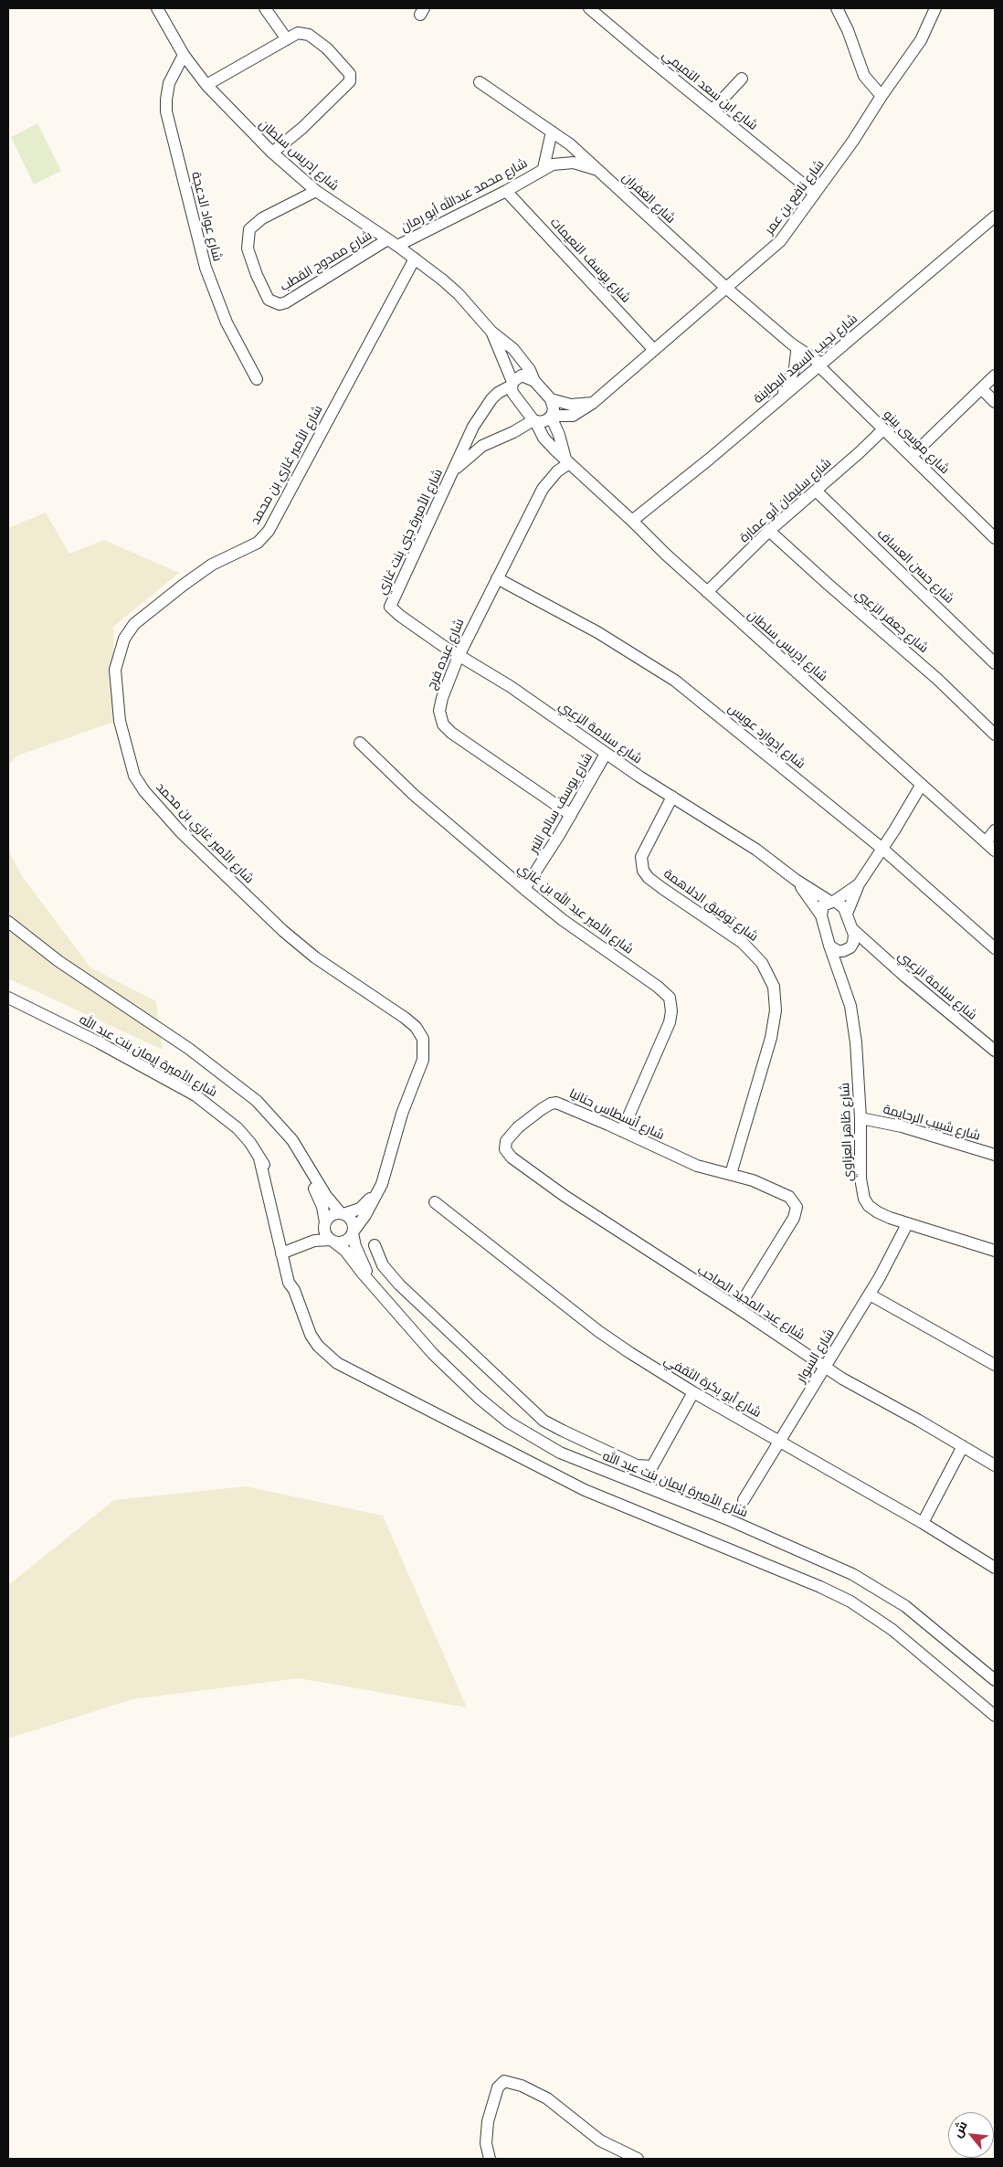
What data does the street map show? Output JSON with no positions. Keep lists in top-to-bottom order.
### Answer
{
  "streets": {
    "street": [
      "شارع ابن سعد التميمي",
      "شارع إدريس سلطان",
      "شارع محمد عبدالله أبو رمان",
      "شارع نافع بن عمر",
      "شارع الغفران",
      "شارع عواد الدعجة",
      "شارع يوسف النعيمات",
      "شارع ممدوح القطب",
      "شارع نجيب السعد البطاينة",
      "شارع موسى بينو",
      "شارع الأمير غازي بن محمد",
      "شارع سليمان أبو عمارة",
      "شارع الأميرة جنى بنت غازي",
      "شارع حسن العساف",
      "شارع جعفر الزعبي",
      "شارع عبده فرج",
      "شارع سلامة الزعبي",
      "شارع إدوارد عويس",
      "شارع يوسف سالم النبر",
      "شارع توفيق الدلاهمة",
      "شارع الأمير عبد الله بن غازي",
      "شارع الأميرة إيمان بنت عبد الله",
      "شارع أنسطاس حنانيا",
      "شارع شبيب الرحايمة",
      "شارع ظاهر العزاوي",
      "شارع عبد المجيد الصاحب",
      "شارع السوار",
      "شارع أبو بكرة الثقفي"
    ]
  },
  "crossings": [
    ["شارع ابن سعد التميمي", "شارع نافع بن عمر"],
    ["شارع إدريس سلطان", "شارع محمد عبدالله أبو رمان"],
    ["شارع إدريس سلطان", "شارع عواد الدعجة"],
    ["شارع إدريس سلطان", "شارع ممدوح القطب"],
    ["شارع إدريس سلطان", "شارع نجيب السعد البطاينة"],
    ["شارع إدريس سلطان", "شارع الأمير غازي بن محمد"],
    ["شارع إدريس سلطان", "شارع سليمان أبو عمارة"],
    ["شارع إدريس سلطان", "شارع الأميرة جنى بنت غازي"],
    ["شارع إدريس سلطان", "شارع عبده فرج"],
    ["شارع محمد عبدالله أبو رمان", "شارع الغفران"],
    ["شارع محمد عبدالله أبو رمان", "شارع يوسف النعيمات"],
    ["شارع نافع بن عمر", "شارع الغفران"],
    ["شارع نافع بن عمر", "شارع يوسف النعيمات"],
    ["شارع نافع بن عمر", "شارع الأميرة جنى بنت غازي"],
    ["شارع الغفران", "شارع نجيب السعد البطاينة"],
    ["شارع الغفران", "شارع موسى بينو"],
    ["شارع نجيب السعد البطاينة", "شارع موسى بينو"],
    ["شارع موسى بينو", "شارع سليمان أبو عمارة"],
    ["شارع سليمان أبو عمارة", "شارع حسن العساف"],
    ["شارع سليمان أبو عمارة", "شارع جعفر الزعبي"],
    ["شارع الأميرة جنى بنت غازي", "شارع سلامة الزعبي"],
    ["شارع عبده فرج", "شارع سلامة الزعبي"],
    ["شارع عبده فرج", "شارع إدوارد عويس"],
    ["شارع عبده فرج", "شارع يوسف سالم النبر"],
    ["شارع سلامة الزعبي", "شارع يوسف سالم النبر"],
    ["شارع سلامة الزعبي", "شارع توفيق الدلاهمة"],
    ["شارع سلامة الزعبي", "شارع ظاهر العزاوي"],
    ["شارع يوسف سالم النبر", "شارع الأمير عبد الله بن غازي"],
    ["شارع توفيق الدلاهمة", "شارع أنسطاس حنانيا"],
    ["شارع الأمير عبد الله بن غازي", "شارع أنسطاس حنانيا"],
    ["شارع الأميرة إيمان بنت عبد الله", "شارع أبو بكرة الثقفي"],
    ["شارع أنسطاس حنانيا", "شارع عبد المجيد الصاحب"],
    ["شارع شبيب الرحايمة", "شارع ظاهر العزاوي"],
    ["شارع ظاهر العزاوي", "شارع السوار"],
    ["شارع عبد المجيد الصاحب", "شارع السوار"],
    ["شارع السوار", "شارع أبو بكرة الثقفي"]
  ],
  "north": "top left"
}
